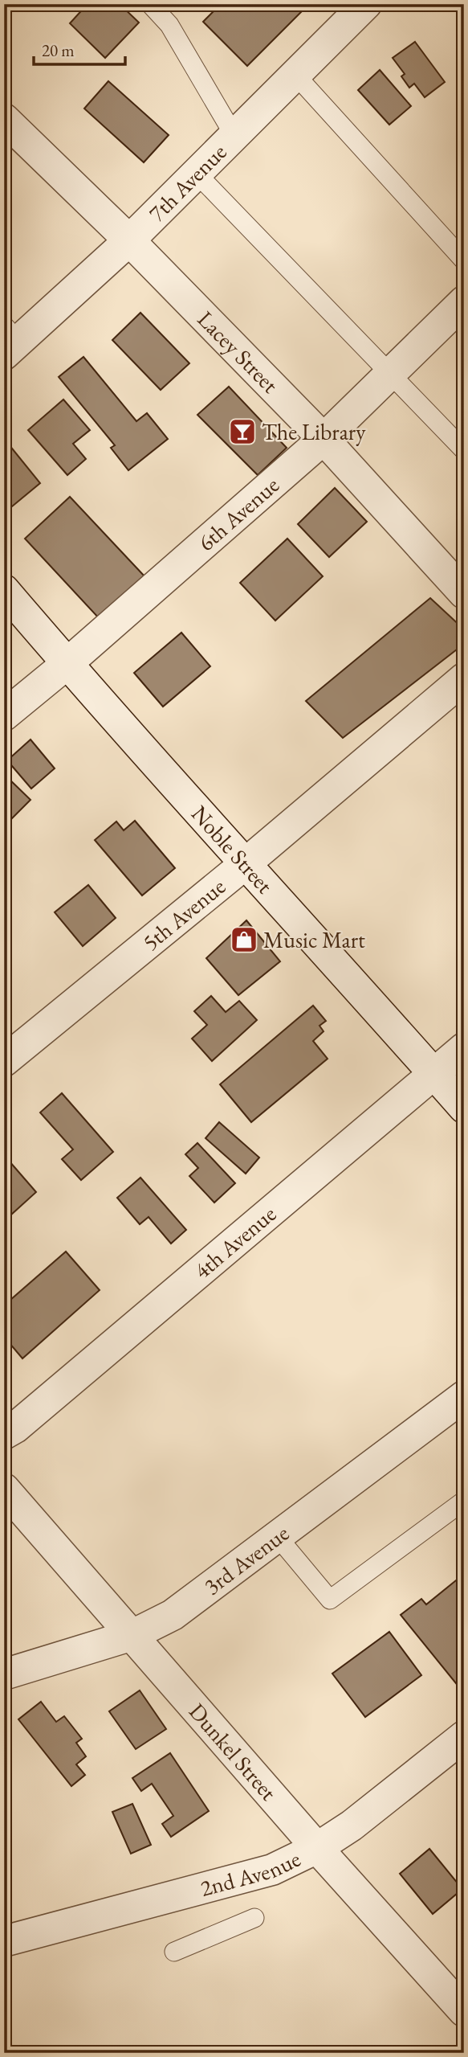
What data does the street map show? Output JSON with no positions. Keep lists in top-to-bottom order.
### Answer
{
  "streets": {
    "street": [
      "7th Avenue",
      "Lacey Street",
      "6th Avenue",
      "Noble Street",
      "5th Avenue",
      "4th Avenue",
      "3rd Avenue",
      "Dunkel Street",
      "2nd Avenue"
    ]
  },
  "crossings": [
    ["7th Avenue", "Lacey Street"],
    ["Lacey Street", "6th Avenue"],
    ["6th Avenue", "Noble Street"],
    ["Noble Street", "5th Avenue"],
    ["Noble Street", "4th Avenue"],
    ["3rd Avenue", "Dunkel Street"],
    ["Dunkel Street", "2nd Avenue"]
  ],
  "places": {
    "bar": ["The Library"],
    "shop": ["Music Mart"]
  },
  "scale_bar": "20 m"
}
